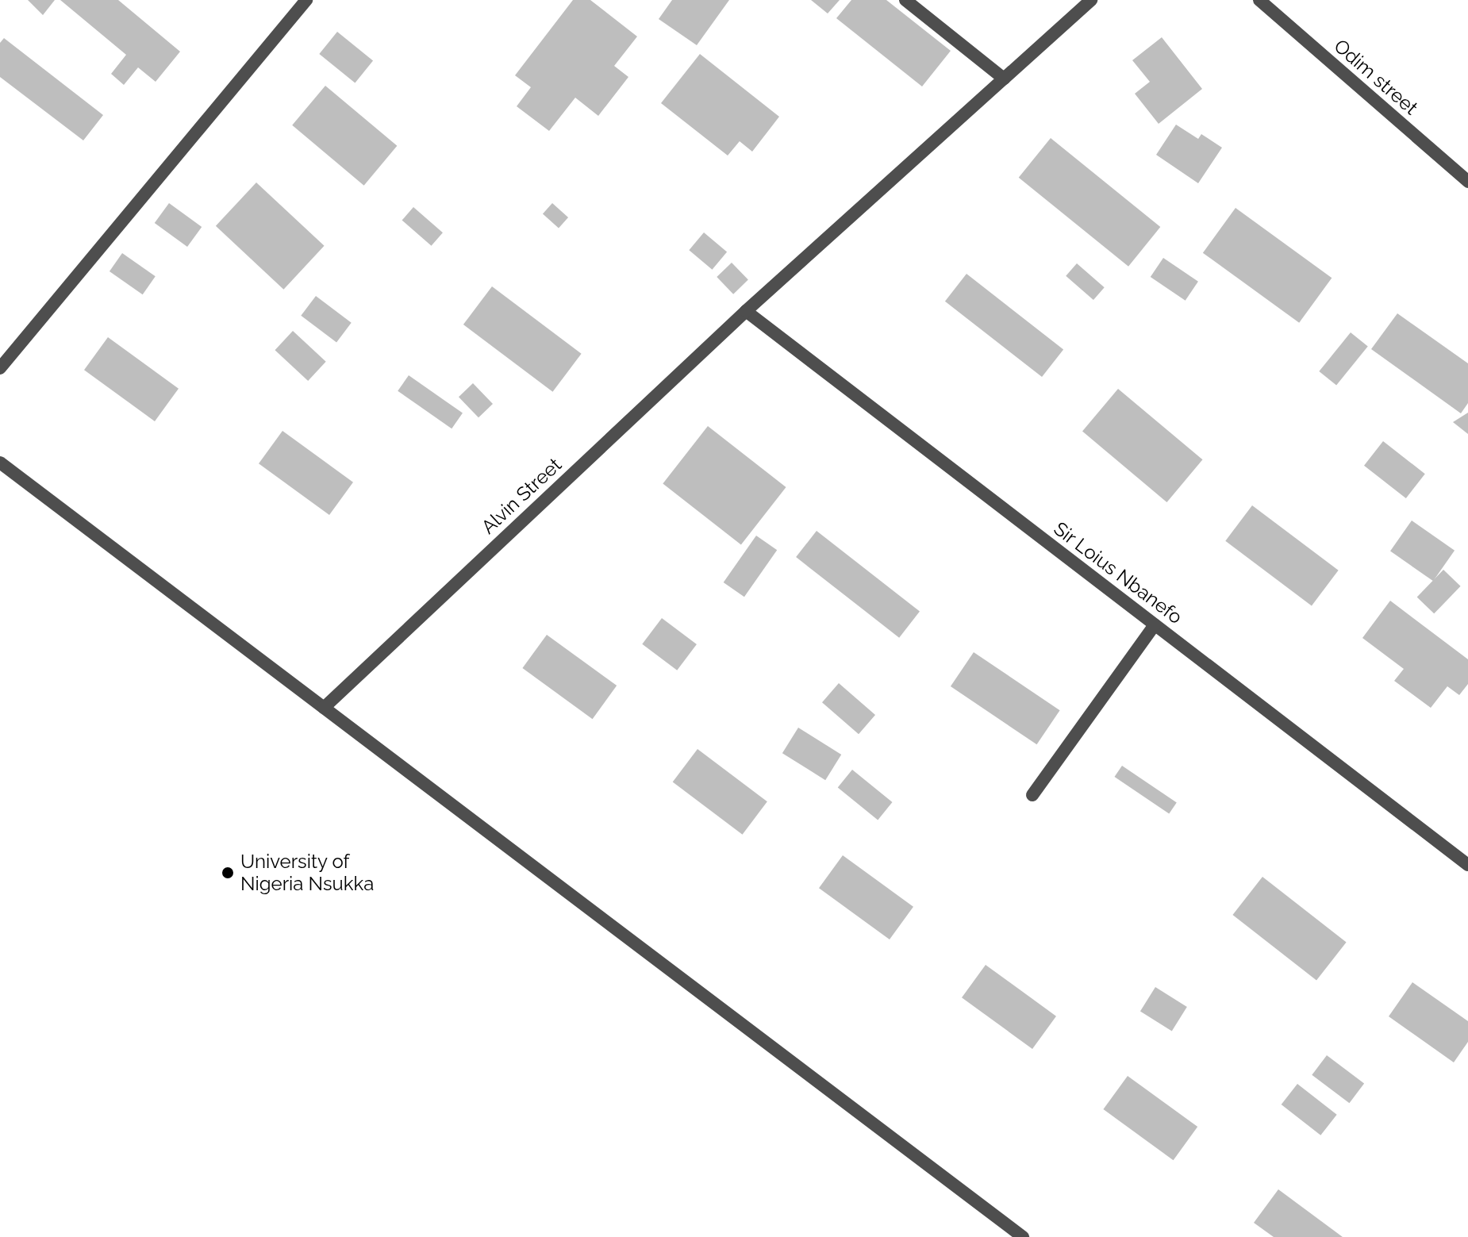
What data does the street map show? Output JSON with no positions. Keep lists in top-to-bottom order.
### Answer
{
  "streets": {
    "street": ["Odim street", "Alvin Street", "Sir Loius Nbanefo"]
  },
  "crossings": [
    ["Alvin Street", "Sir Loius Nbanefo"]
  ],
  "places": ["University of Nigeria Nsukka"]
}
